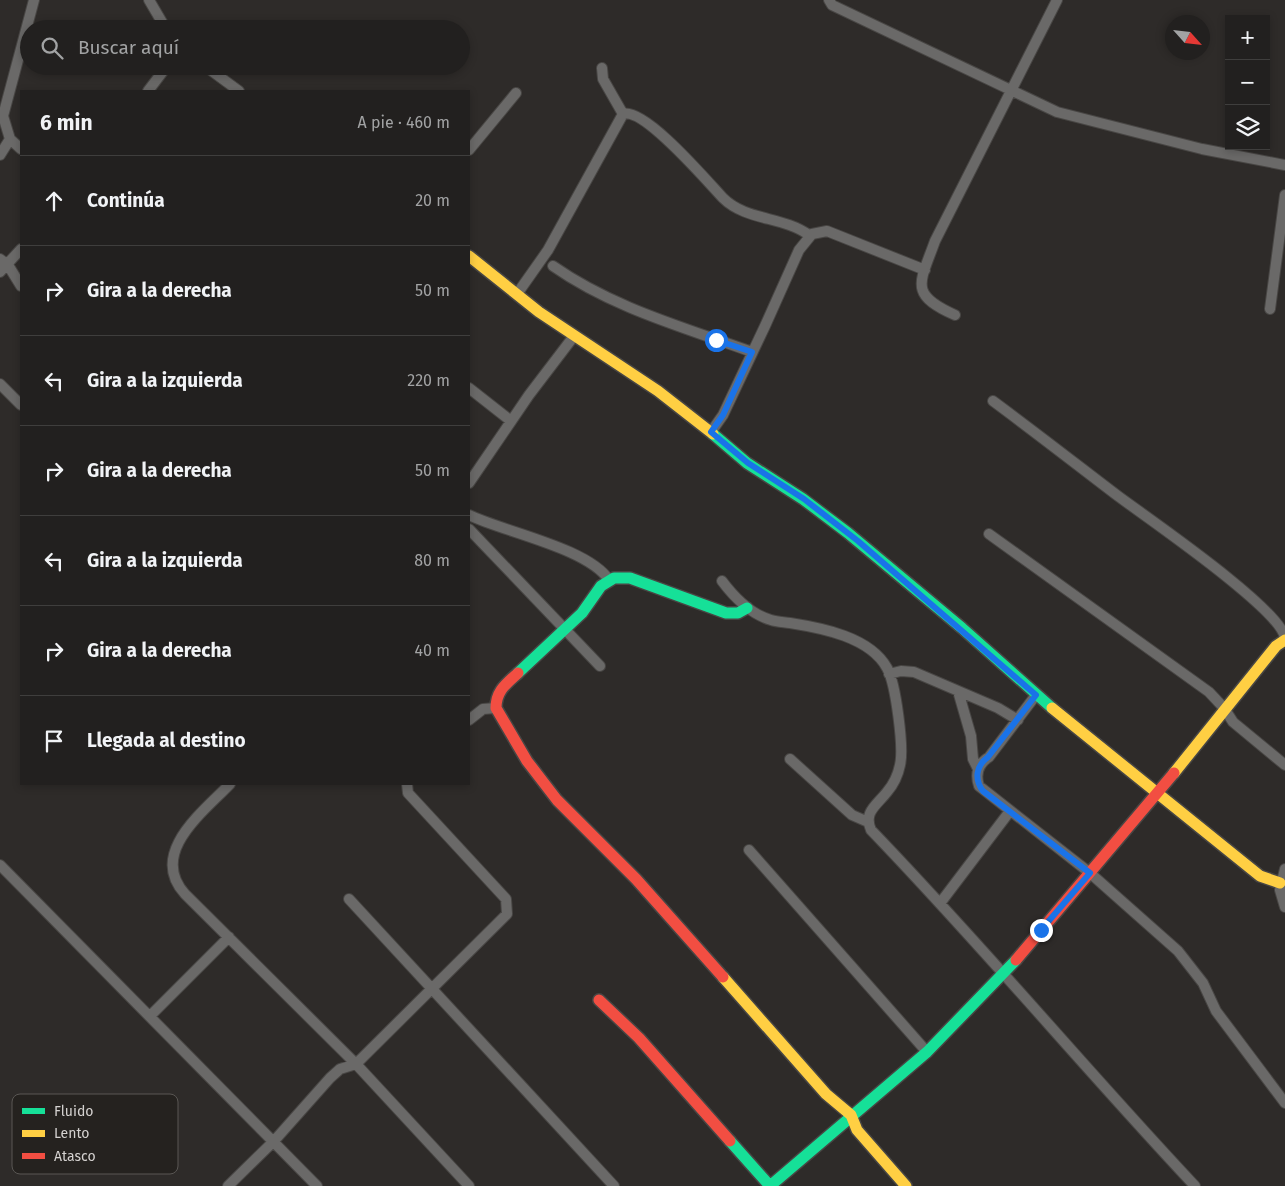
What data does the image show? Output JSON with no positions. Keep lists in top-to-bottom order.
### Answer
{
  "legend": ["Fluido", "Lento", "Atasco"],
  "north": "bottom right",
  "page": {
    "map_buttons": ["+", "−"],
    "search": "Buscar aquí",
    "heading": ["6 min", "A pie · 460 m"],
    "list": [
      ["Continúa", "20 m"],
      ["Gira a la derecha", "50 m"],
      ["Gira a la izquierda", "220 m"],
      ["Gira a la derecha", "50 m"],
      ["Gira a la izquierda", "80 m"],
      ["Gira a la derecha", "40 m"],
      "Llegada al destino"
    ]
  }
}
